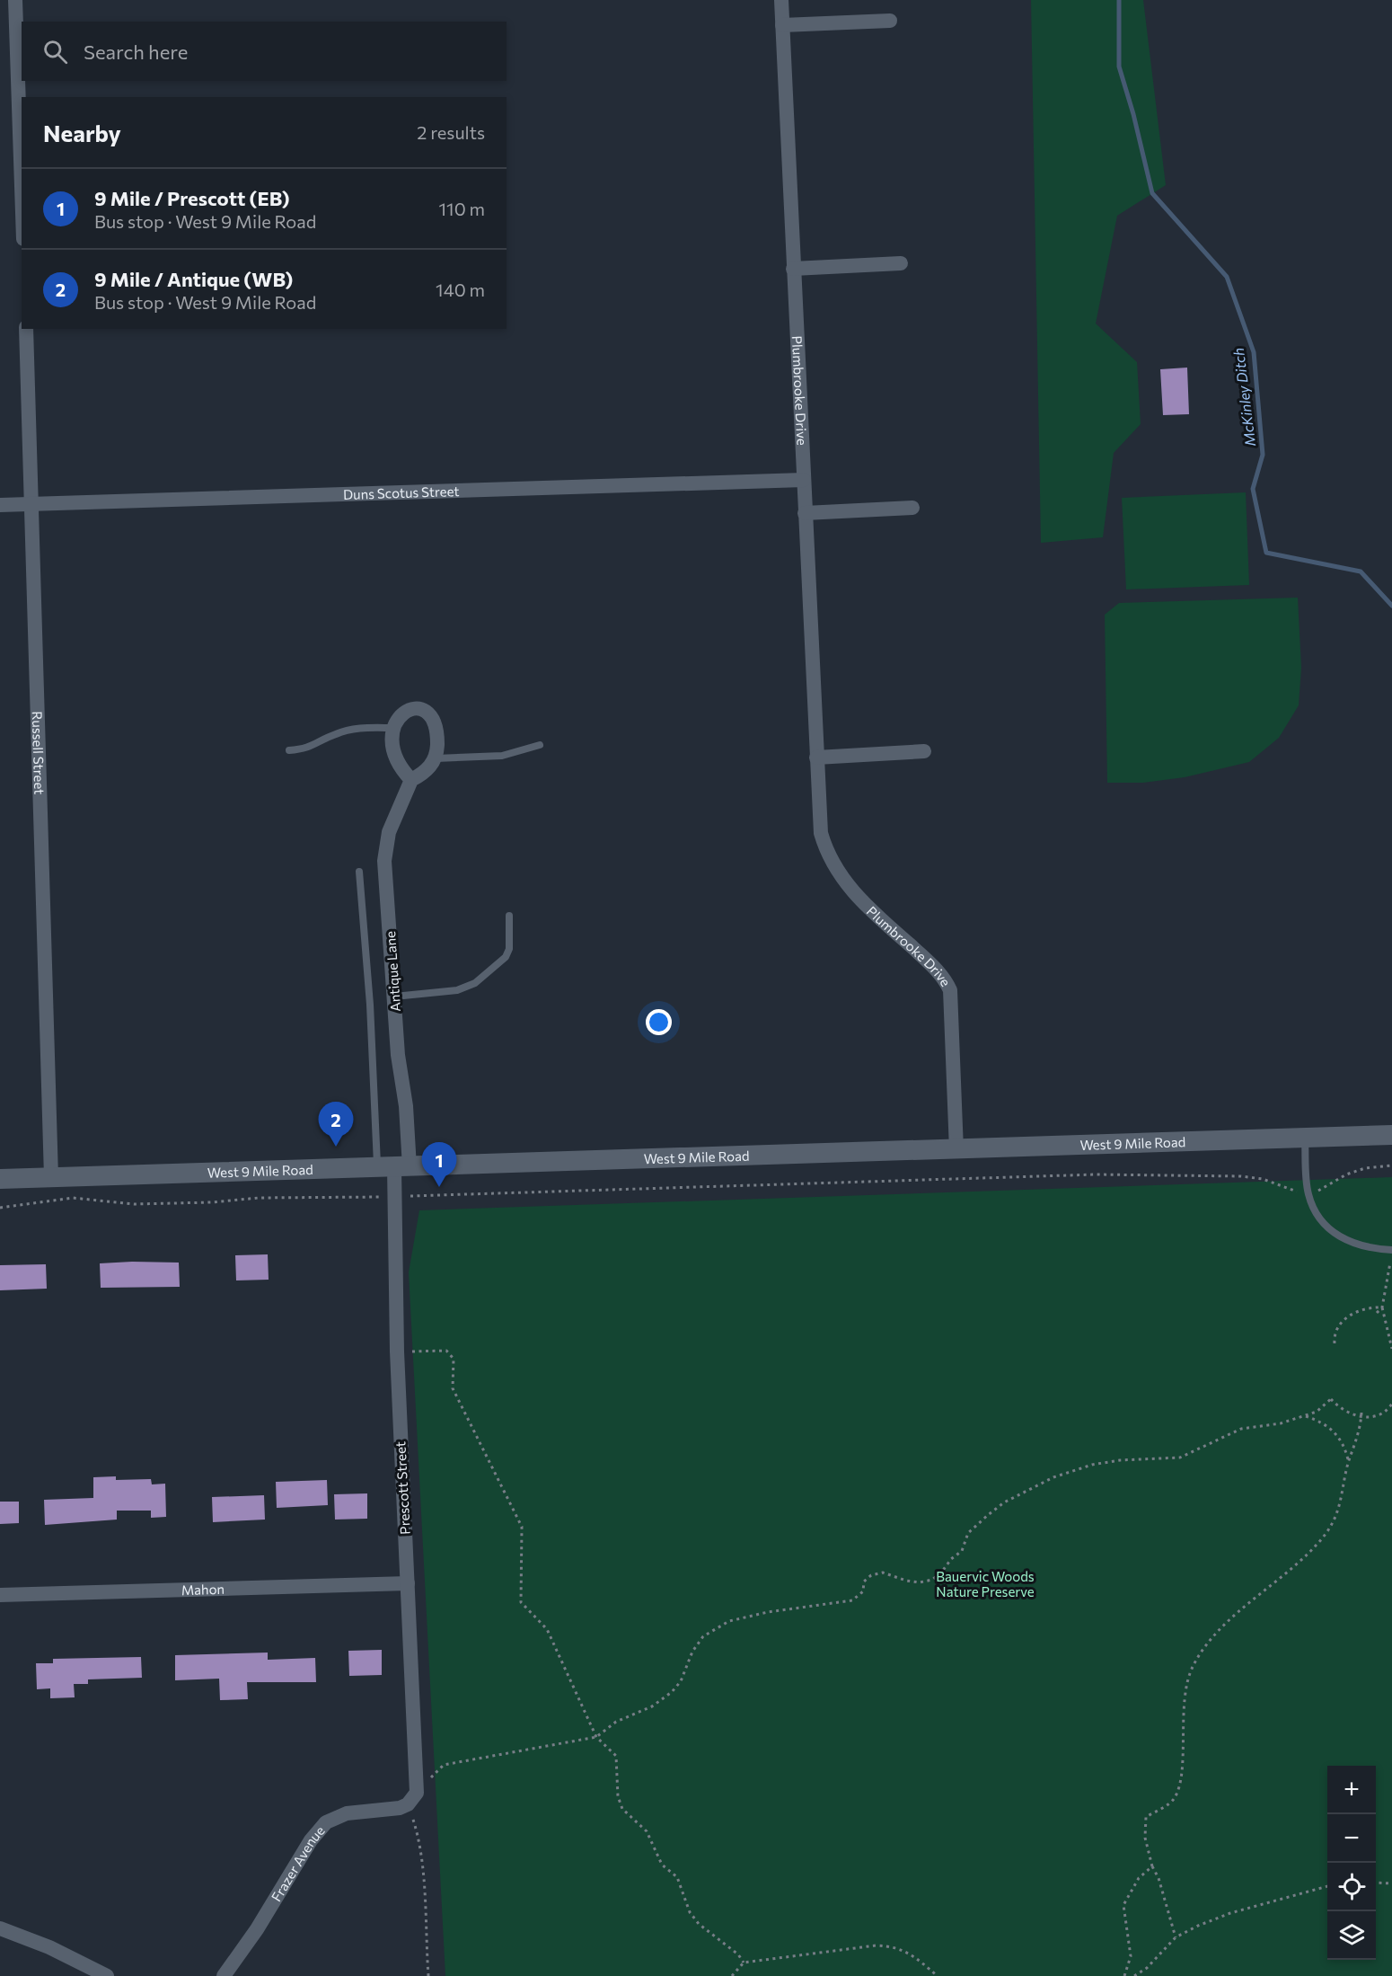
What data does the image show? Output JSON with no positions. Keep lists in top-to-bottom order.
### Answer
{
  "streets": {
    "main road": ["West 9 Mile Road"],
    "street": [
      "Plumbrooke Drive",
      "Duns Scotus Street",
      "Russell Street",
      "Antique Lane",
      "Prescott Street",
      "Mahon",
      "Frazer Avenue"
    ]
  },
  "crossings": [
    ["Plumbrooke Drive", "Duns Scotus Street"],
    ["Plumbrooke Drive", "West 9 Mile Road"],
    ["Duns Scotus Street", "Russell Street"],
    ["Russell Street", "West 9 Mile Road"],
    ["Antique Lane", "West 9 Mile Road"],
    ["Antique Lane", "Prescott Street"],
    ["West 9 Mile Road", "Prescott Street"],
    ["Prescott Street", "Mahon"],
    ["Prescott Street", "Frazer Avenue"]
  ],
  "water": ["McKinley Ditch"],
  "parks": ["Bauervic Woods Nature Preserve"],
  "page": {
    "search": "Search here",
    "heading": ["Nearby", "2 results"],
    "list": [
      {
        "mark": "1",
        "name": "9 Mile / Prescott (EB)",
        "note": "Bus stop · West 9 Mile Road",
        "value": "110 m"
      },
      {
        "mark": "2",
        "name": "9 Mile / Antique (WB)",
        "note": "Bus stop · West 9 Mile Road",
        "value": "140 m"
      }
    ],
    "pins": ["2", "1"],
    "map_buttons": ["+", "−"]
  }
}
